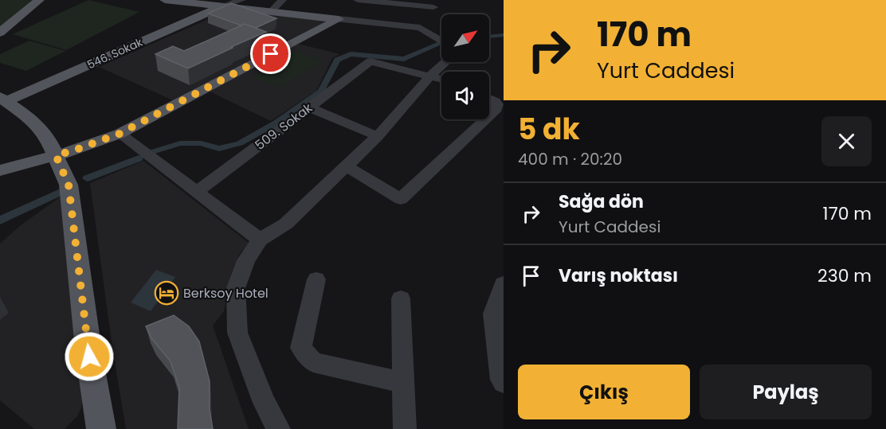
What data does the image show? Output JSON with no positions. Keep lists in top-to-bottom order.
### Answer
{
  "streets": {
    "main road": ["546. Sokak"],
    "street": ["509. Sokak"]
  },
  "places": {
    "hotel": ["Berksoy Hotel"]
  },
  "north": "top right",
  "page": {
    "turn": ["170 m", "Yurt Caddesi"],
    "heading": ["5 dk", "400 m · 20:20"],
    "list": [
      {
        "name": "Sağa dön",
        "note": "Yurt Caddesi",
        "value": "170 m"
      },
      {
        "name": "Varış noktası",
        "value": "230 m"
      }
    ],
    "buttons": ["Çıkış", "Paylaş"]
  }
}
